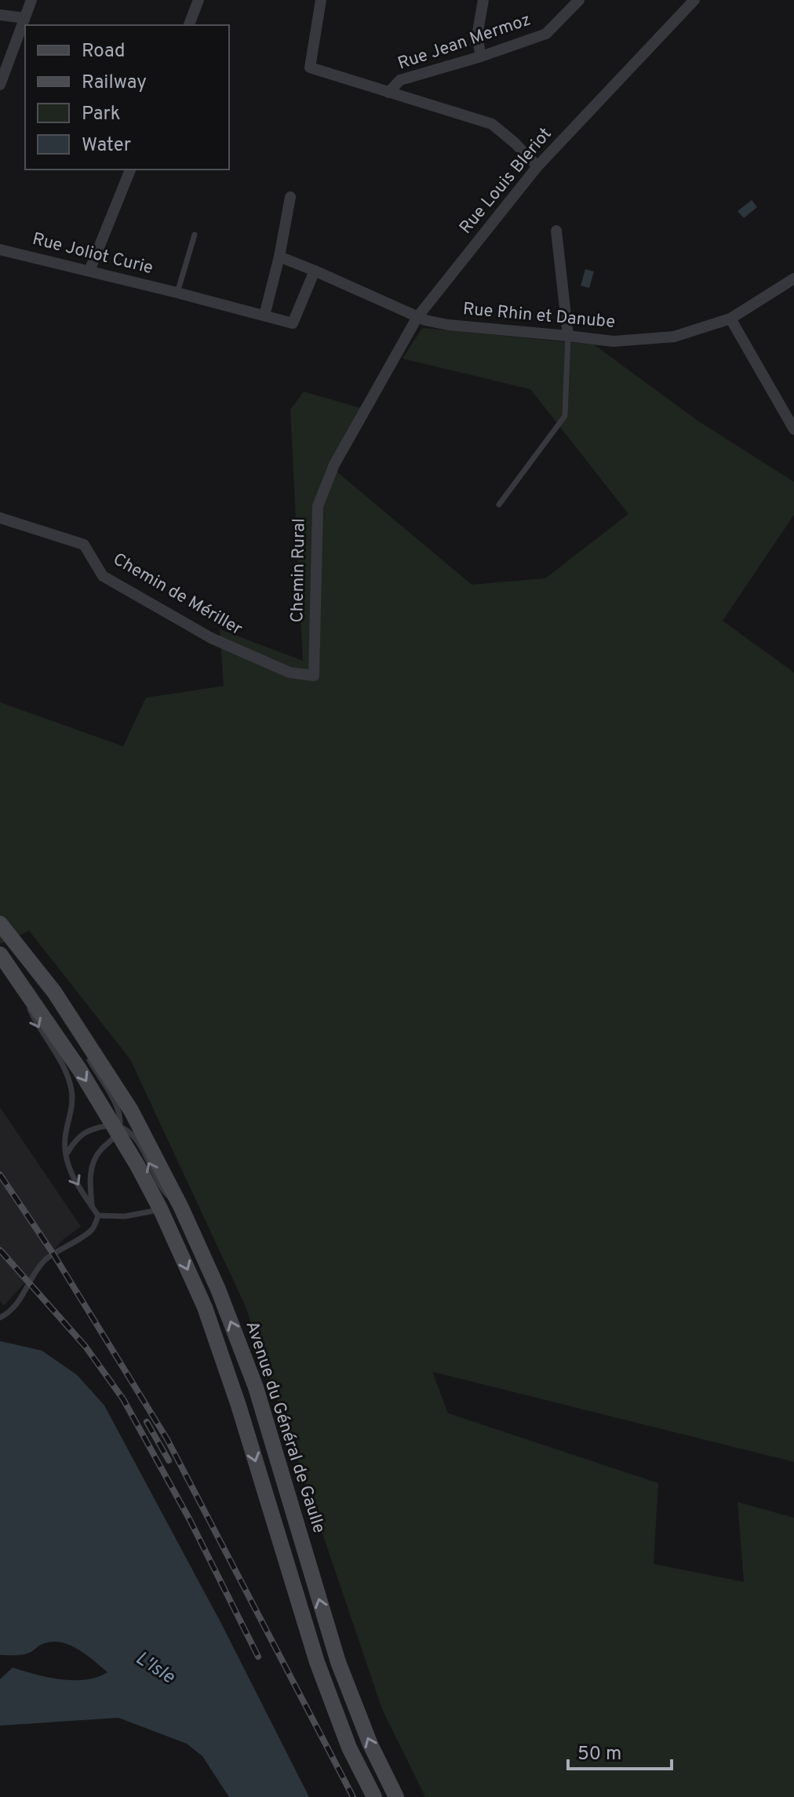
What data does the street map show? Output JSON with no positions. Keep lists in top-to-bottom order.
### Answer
{
  "streets": {
    "main road": ["Avenue du Général de Gaulle"],
    "street": [
      "Rue Jean Mermoz",
      "Rue Louis Bleriot",
      "Rue Joliot Curie",
      "Rue Rhin et Danube",
      "Chemin Rural",
      "Chemin de Mériller"
    ]
  },
  "crossings": [
    ["Rue Louis Bleriot", "Rue Rhin et Danube"],
    ["Rue Louis Bleriot", "Chemin Rural"],
    ["Chemin Rural", "Chemin de Mériller"]
  ],
  "water": ["L'Isle"],
  "legend": [
    "Road",
    "Railway",
    "Park",
    "Water"
  ],
  "scale_bar": "50 m"
}
